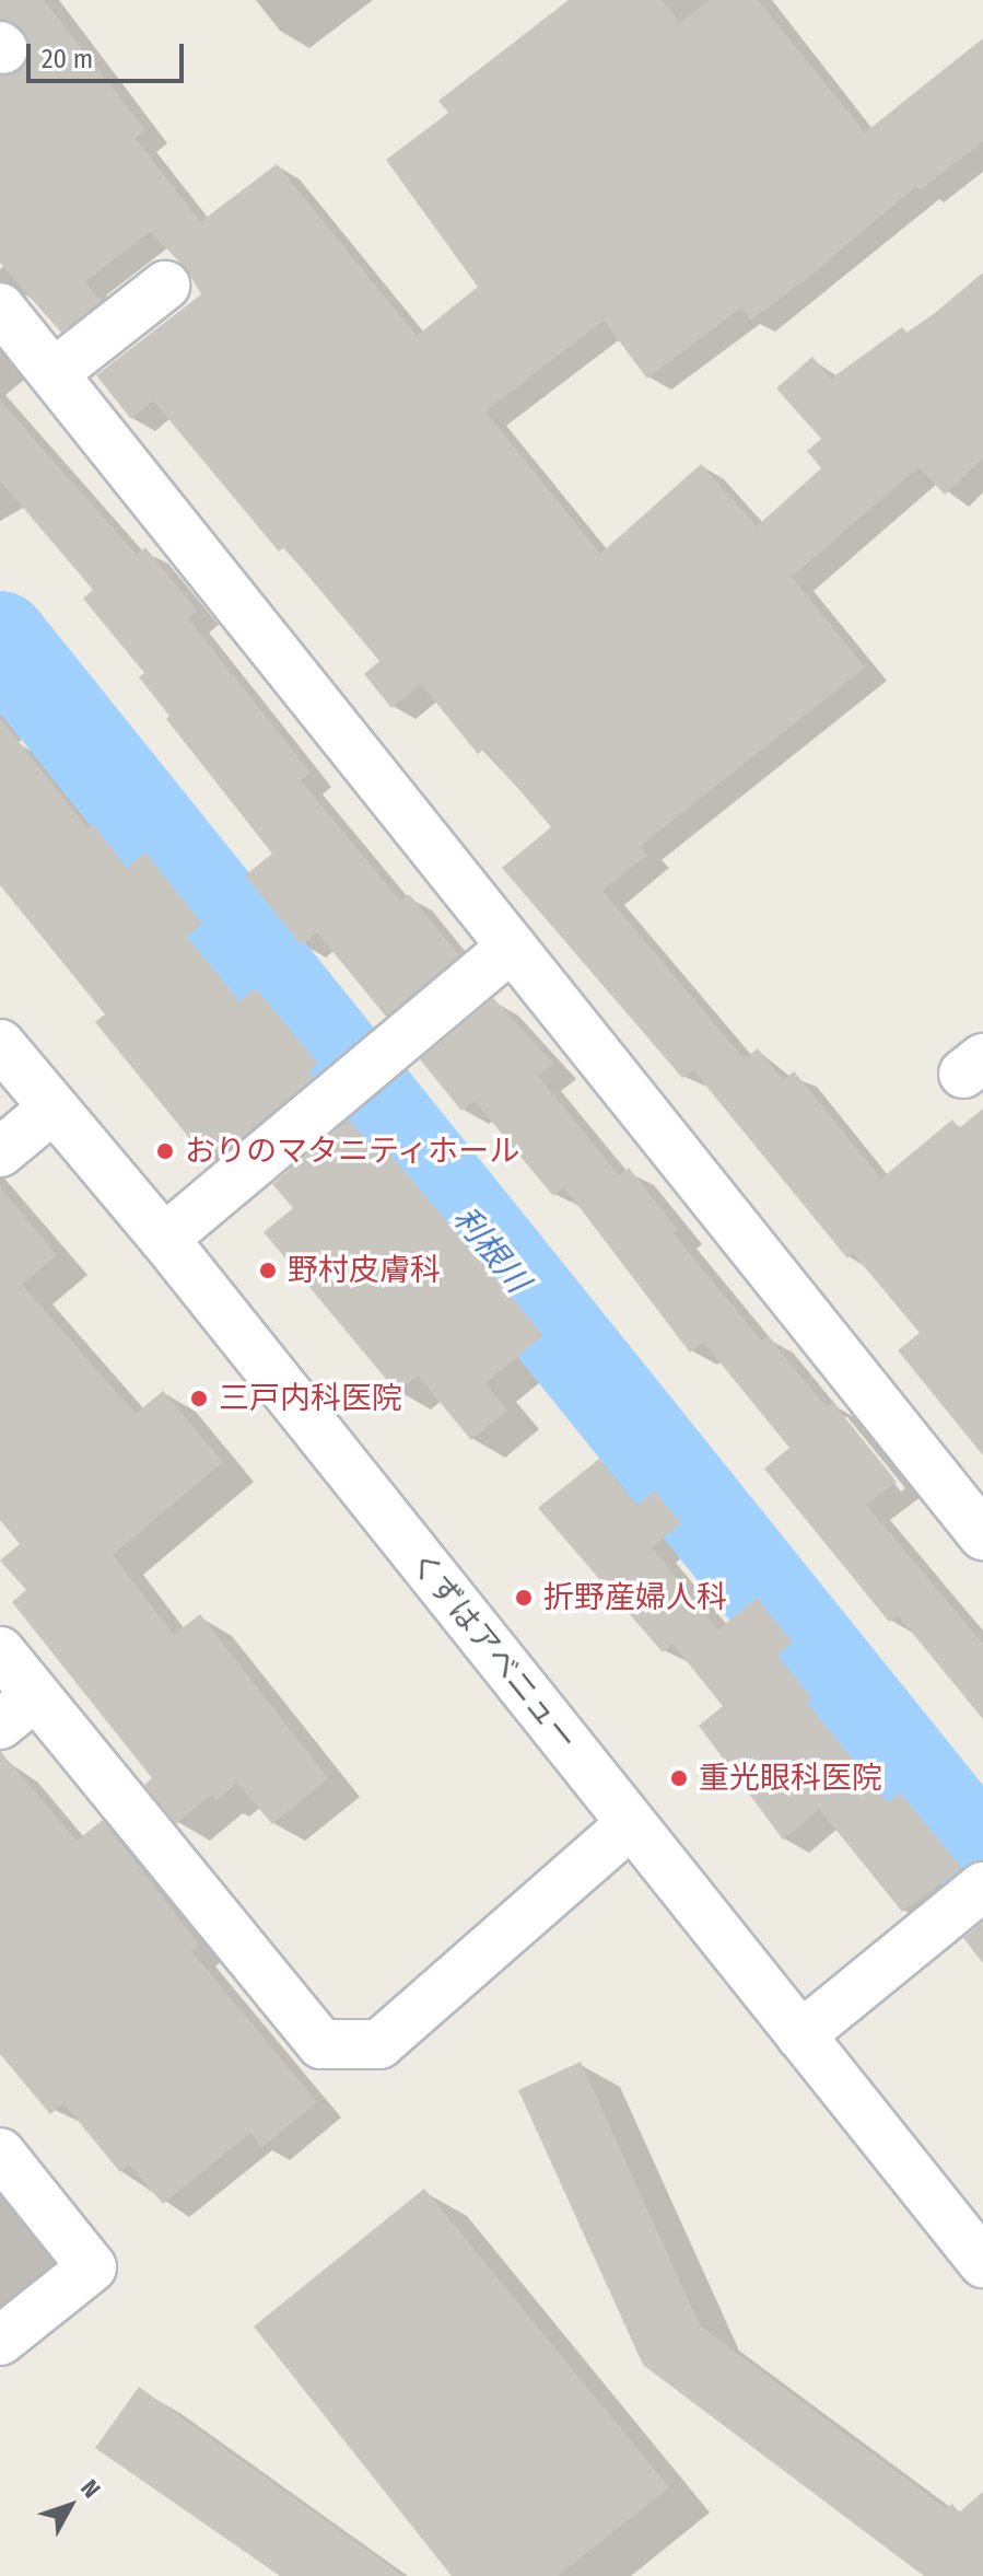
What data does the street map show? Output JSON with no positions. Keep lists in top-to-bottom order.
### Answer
{
  "streets": {
    "street": ["くずはアベニュー"]
  },
  "water": ["利根川"],
  "places": [
    "おりのマタニティホール",
    "野村皮膚科",
    "三戸内科医院",
    "折野産婦人科",
    "重光眼科医院"
  ],
  "scale_bar": "20 m",
  "north": "top right"
}
